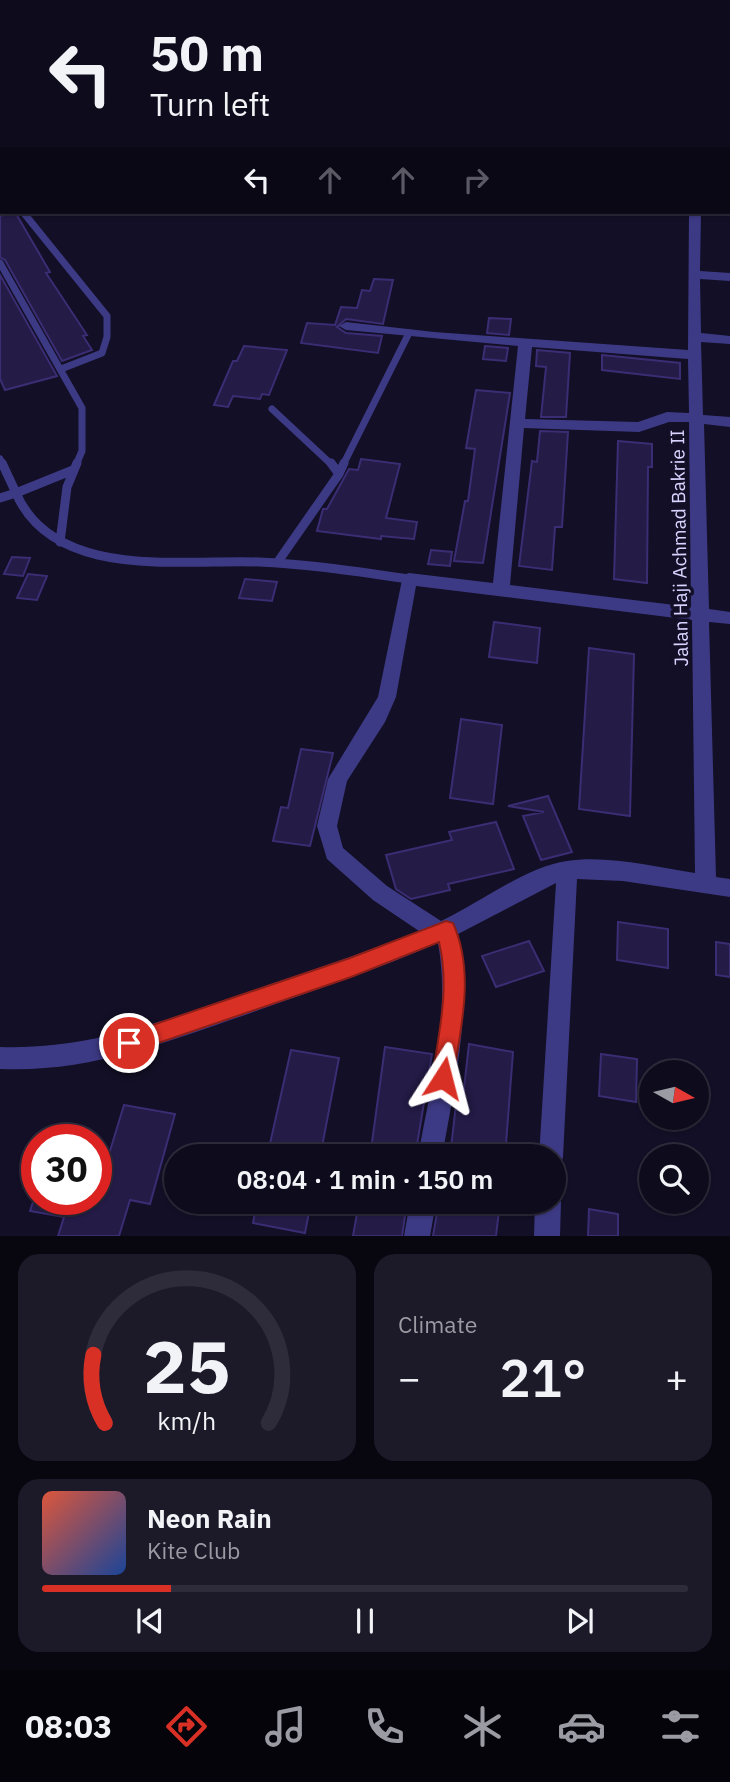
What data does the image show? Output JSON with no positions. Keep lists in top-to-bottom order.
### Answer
{
  "streets": {
    "street": ["Jalan Haji Achmad Bakrie II"]
  },
  "north": "right",
  "page": {
    "turn": ["50 m", "Turn left"],
    "limit": "30",
    "trip": "08:04 · 1 min · 150 m",
    "tile": "Climate",
    "heat": ["−", "21°", "+"],
    "song": ["Neon Rain", "Kite Club"],
    "tabs": "08:03",
    "gauge": ["25", "km/h"]
  }
}
